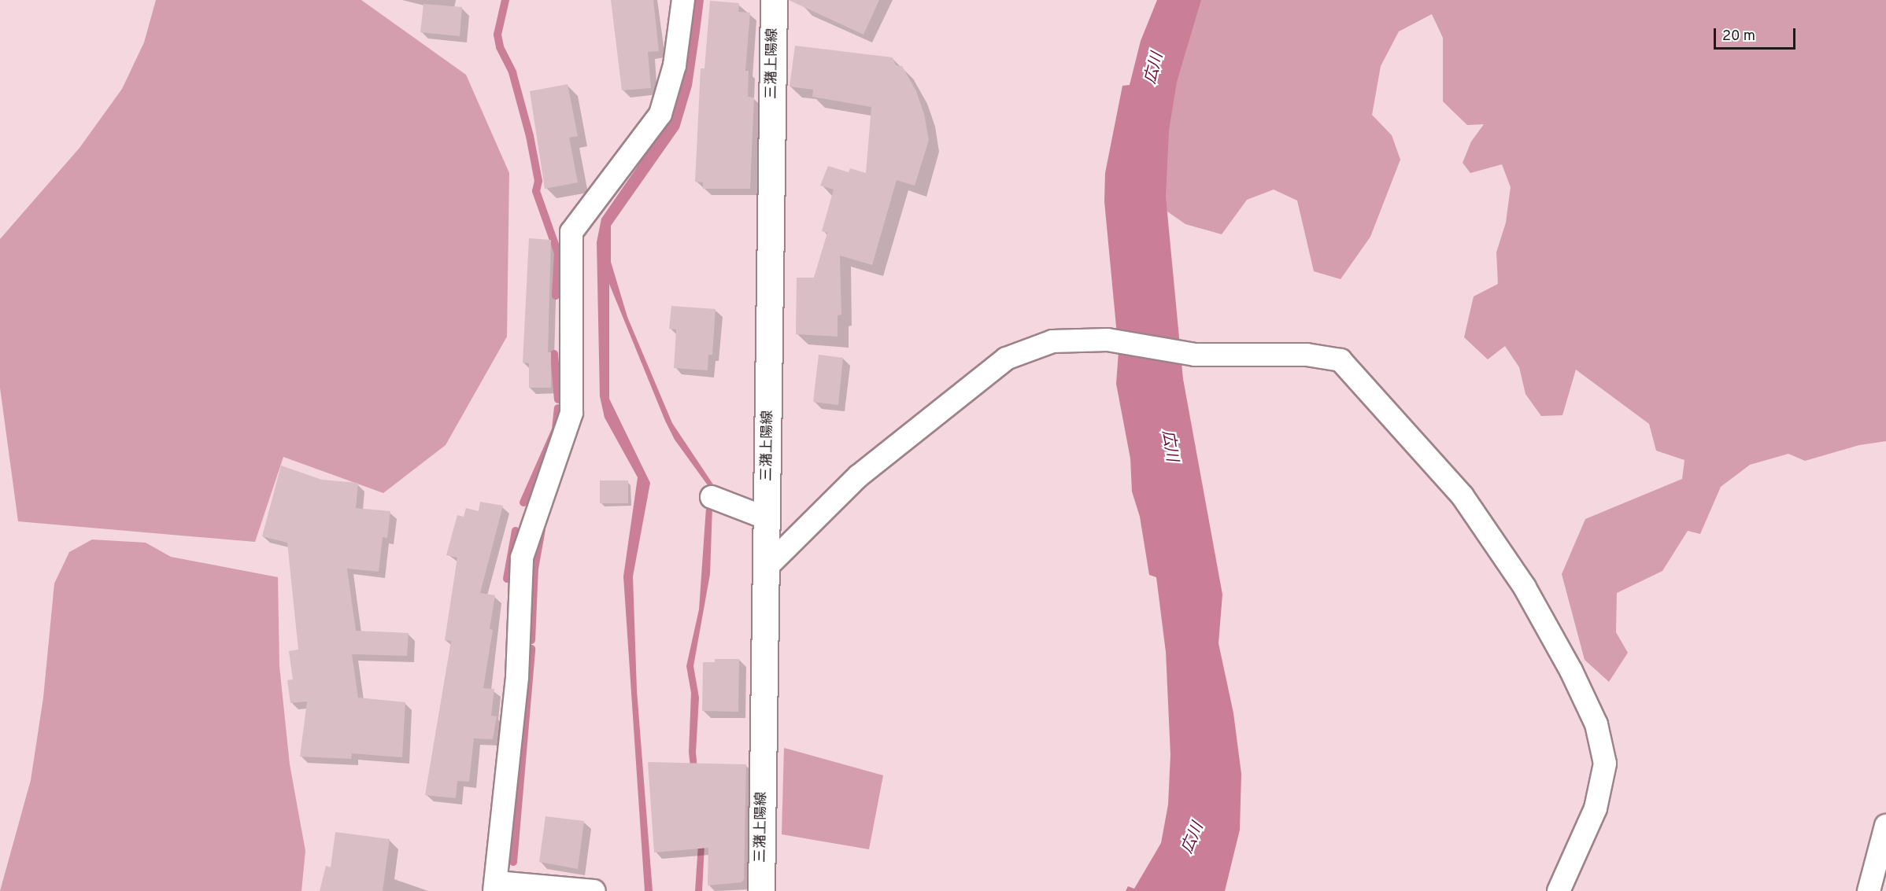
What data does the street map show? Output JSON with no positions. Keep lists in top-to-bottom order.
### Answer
{
  "streets": {
    "main road": ["三潴上陽線"]
  },
  "water": ["広川"],
  "scale_bar": "20 m"
}
